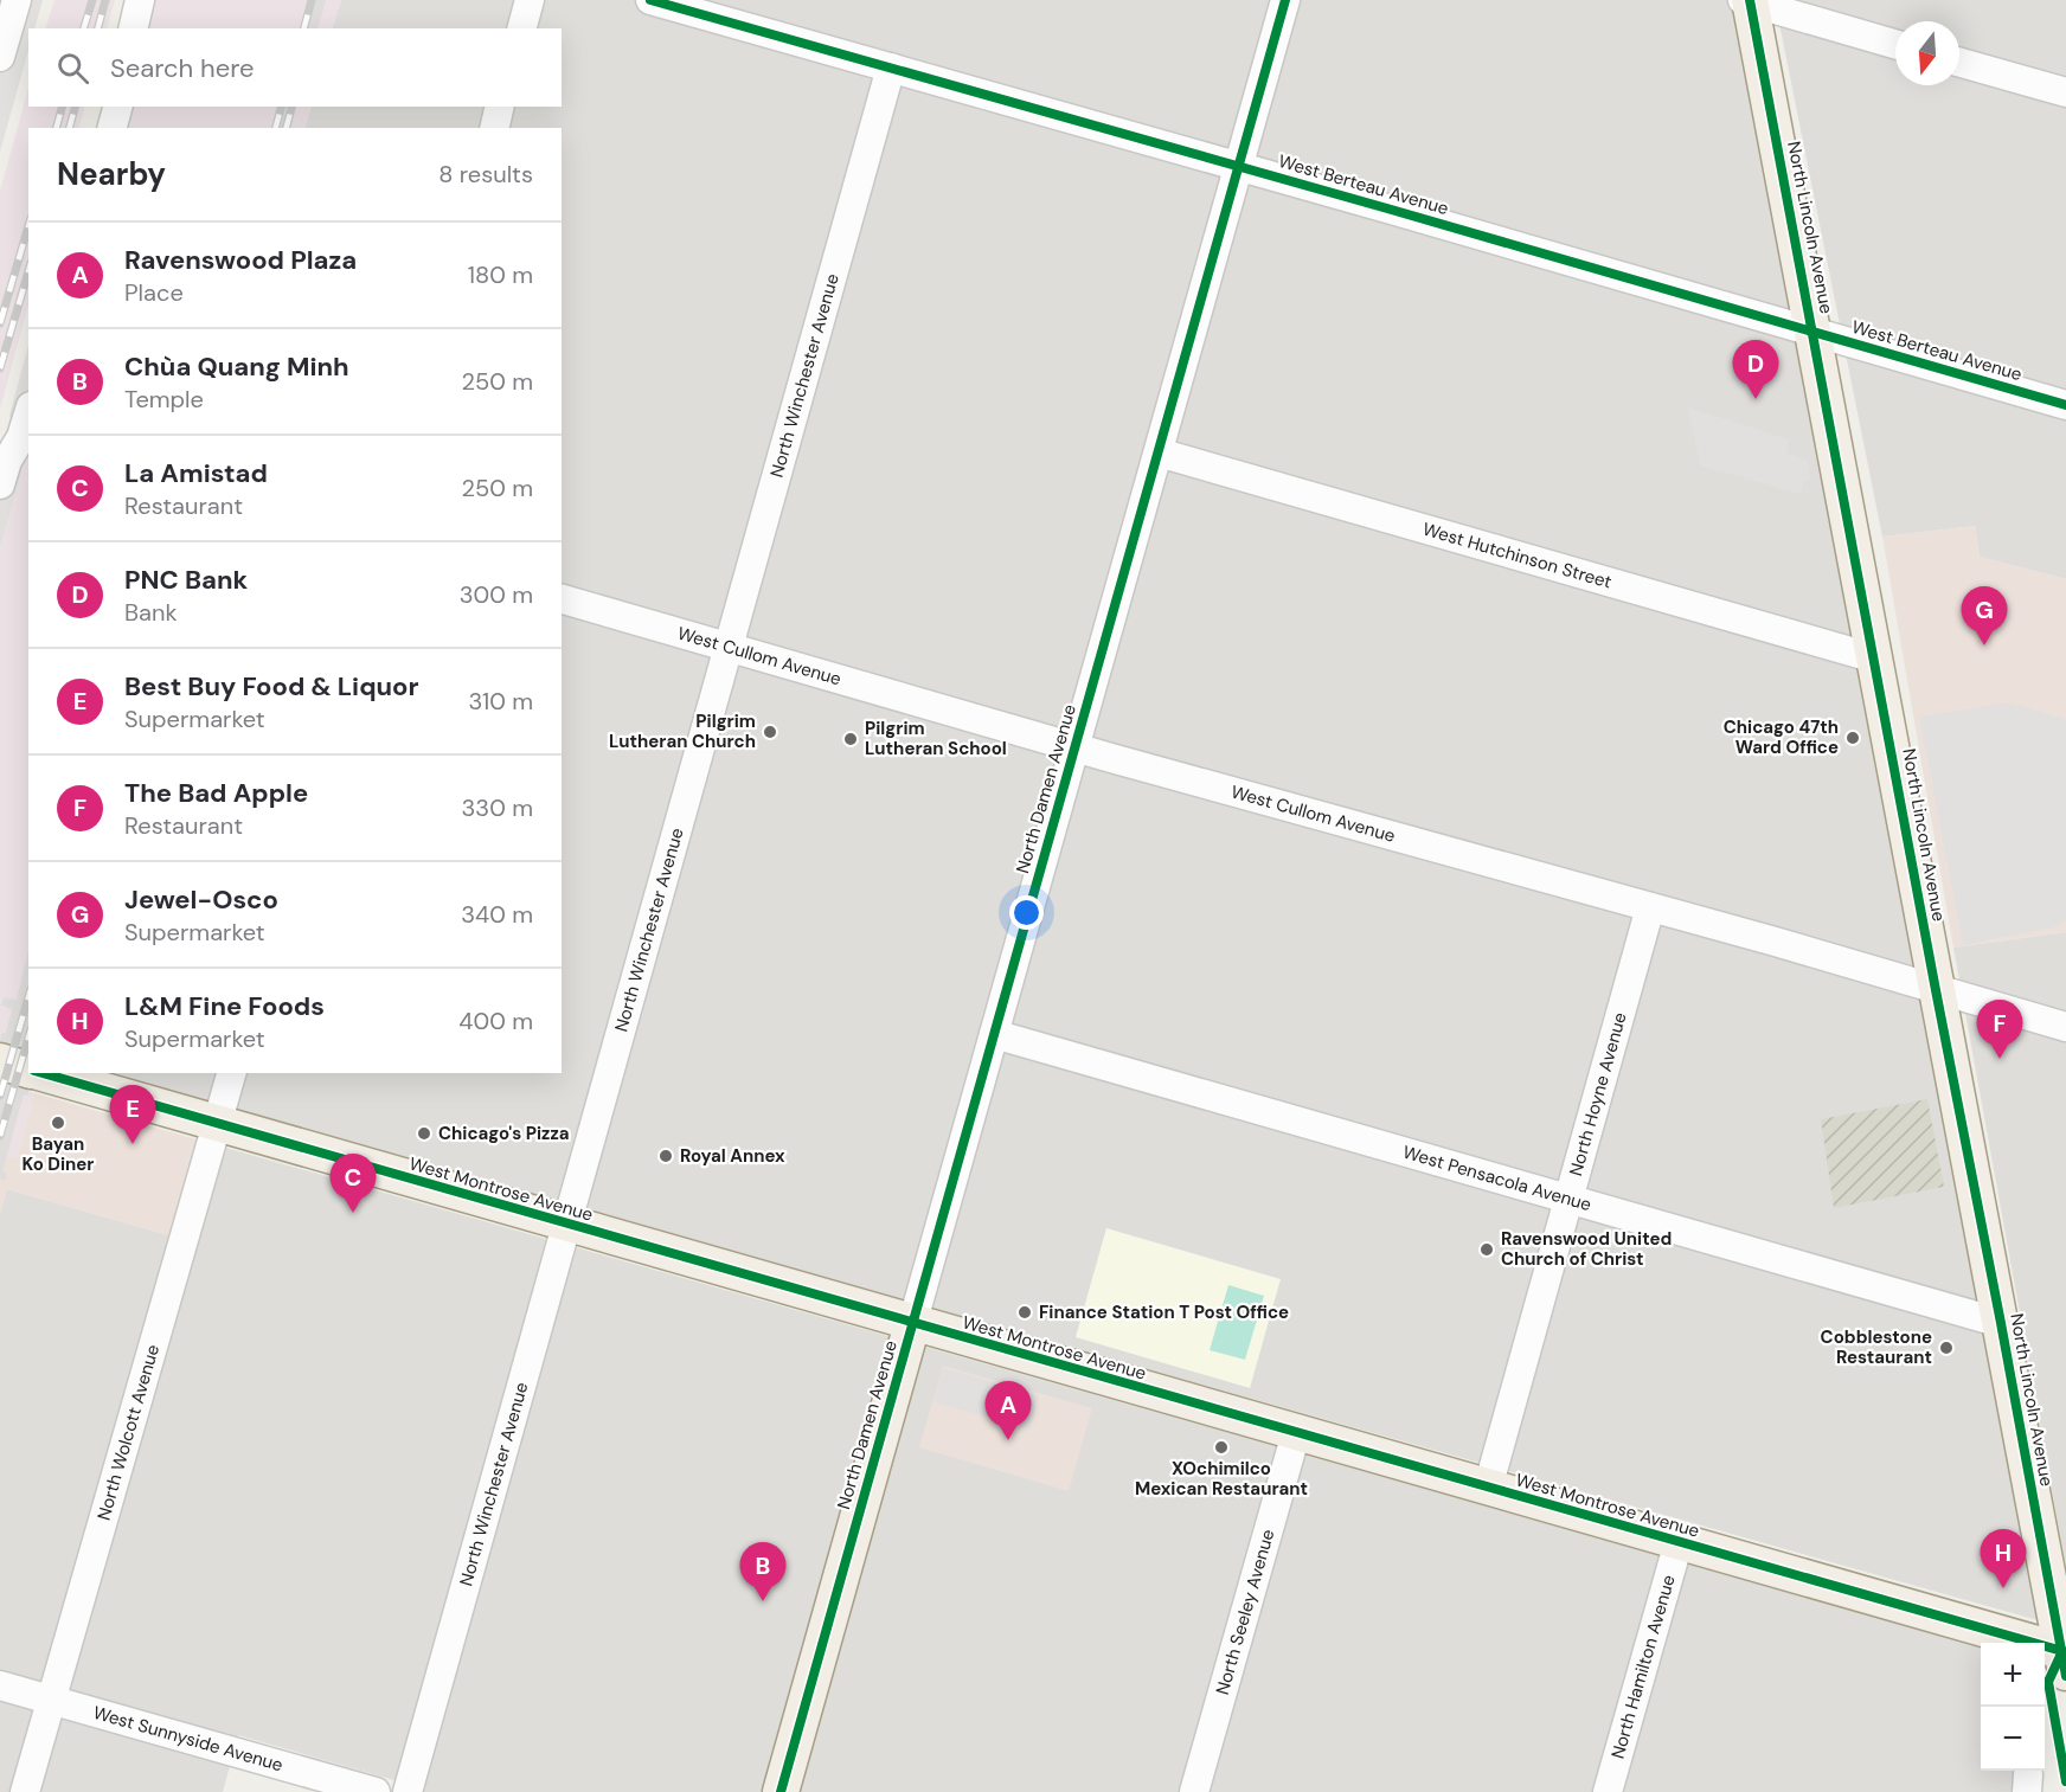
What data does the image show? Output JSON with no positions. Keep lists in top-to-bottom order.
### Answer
{
  "streets": {
    "main road": ["North Lincoln Avenue", "North Damen Avenue", "West Montrose Avenue"],
    "street": [
      "West Berteau Avenue",
      "North Winchester Avenue",
      "West Hutchinson Street",
      "West Cullom Avenue",
      "North Hoyne Avenue",
      "West Pensacola Avenue",
      "North Wolcott Avenue",
      "North Seeley Avenue",
      "North Hamilton Avenue",
      "West Sunnyside Avenue"
    ]
  },
  "crossings": [
    ["West Berteau Avenue", "North Lincoln Avenue"],
    ["West Berteau Avenue", "North Winchester Avenue"],
    ["West Berteau Avenue", "North Damen Avenue"],
    ["North Lincoln Avenue", "West Hutchinson Street"],
    ["North Lincoln Avenue", "West Cullom Avenue"],
    ["North Lincoln Avenue", "West Pensacola Avenue"],
    ["North Lincoln Avenue", "West Montrose Avenue"],
    ["North Winchester Avenue", "West Cullom Avenue"],
    ["North Winchester Avenue", "West Montrose Avenue"],
    ["West Hutchinson Street", "North Damen Avenue"],
    ["West Cullom Avenue", "North Damen Avenue"],
    ["West Cullom Avenue", "North Hoyne Avenue"],
    ["North Damen Avenue", "West Pensacola Avenue"],
    ["North Damen Avenue", "West Montrose Avenue"],
    ["North Hoyne Avenue", "West Pensacola Avenue"],
    ["North Hoyne Avenue", "West Montrose Avenue"],
    ["West Montrose Avenue", "North Wolcott Avenue"],
    ["West Montrose Avenue", "North Seeley Avenue"],
    ["West Montrose Avenue", "North Hamilton Avenue"],
    ["North Wolcott Avenue", "West Sunnyside Avenue"]
  ],
  "places": [
    "Pilgrim Lutheran Church",
    "Chicago 47th Ward Office",
    "Pilgrim Lutheran School",
    "Bayan Ko Diner",
    "Chicago's Pizza",
    "Royal Annex",
    "Ravenswood United Church of Christ",
    "Finance Station T Post Office",
    "Cobblestone Restaurant",
    "XOchimilco Mexican Restaurant"
  ],
  "north": "bottom",
  "page": {
    "search": "Search here",
    "heading": ["Nearby", "8 results"],
    "list": [
      {
        "mark": "A",
        "name": "Ravenswood Plaza",
        "note": "Place",
        "value": "180 m"
      },
      {
        "mark": "B",
        "name": "Chùa Quang Minh",
        "note": "Temple",
        "value": "250 m"
      },
      {
        "mark": "C",
        "name": "La Amistad",
        "note": "Restaurant",
        "value": "250 m"
      },
      {
        "mark": "D",
        "name": "PNC Bank",
        "note": "Bank",
        "value": "300 m"
      },
      {
        "mark": "E",
        "name": "Best Buy Food & Liquor",
        "note": "Supermarket",
        "value": "310 m"
      },
      {
        "mark": "F",
        "name": "The Bad Apple",
        "note": "Restaurant",
        "value": "330 m"
      },
      {
        "mark": "G",
        "name": "Jewel-Osco",
        "note": "Supermarket",
        "value": "340 m"
      },
      {
        "mark": "H",
        "name": "L&M Fine Foods",
        "note": "Supermarket",
        "value": "400 m"
      }
    ],
    "pins": [
      "D",
      "G",
      "F",
      "E",
      "C",
      "A",
      "H",
      "B"
    ],
    "map_buttons": ["+", "−"]
  }
}
